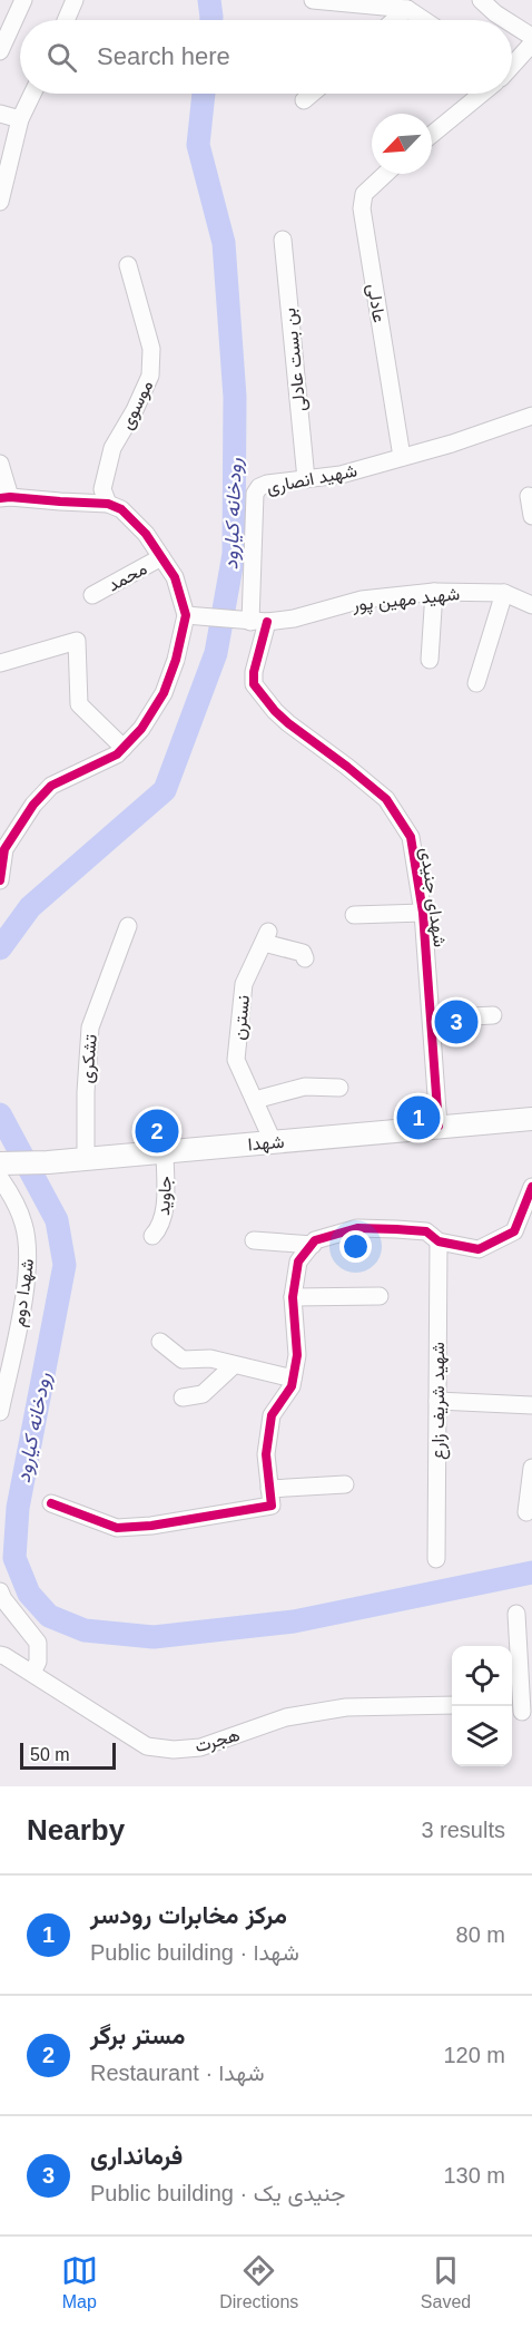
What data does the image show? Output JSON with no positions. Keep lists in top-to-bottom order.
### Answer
{
  "streets": {
    "main road": ["شهدا"],
    "street": [
      "عادلی",
      "بن بست عادلی",
      "موسوی",
      "شهید انصاری",
      "محمد",
      "شهید مهین پور",
      "شهدای جنیدی",
      "نسترن",
      "تشکری",
      "جاوید",
      "شهدا دوم",
      "شهید شریف زارع",
      "هجرت"
    ]
  },
  "crossings": [
    ["عادلی", "شهید انصاری"],
    ["بن بست عادلی", "شهید انصاری"],
    ["شهید انصاری", "شهید مهین پور"],
    ["شهید انصاری", "شهدای جنیدی"],
    ["شهید مهین پور", "شهدای جنیدی"],
    ["شهدای جنیدی", "شهدا"],
    ["نسترن", "شهدا"],
    ["تشکری", "شهدا"],
    ["شهدا", "جاوید"]
  ],
  "water": ["رودخانه کیارود"],
  "scale_bar": "50 m",
  "north": "bottom left",
  "page": {
    "search": "Search here",
    "pins": ["3", "1", "2"],
    "scale": "50 m",
    "heading": ["Nearby", "3 results"],
    "list": [
      {
        "mark": "1",
        "name": "مرکز مخابرات رودسر",
        "note": "Public building · شهدا",
        "value": "80 m"
      },
      {
        "mark": "2",
        "name": "مستر برگر",
        "note": "Restaurant · شهدا",
        "value": "120 m"
      },
      {
        "mark": "3",
        "name": "فرماندارى",
        "note": "Public building · جنیدی یک",
        "value": "130 m"
      }
    ],
    "nav": ["Map", "Directions", "Saved"]
  }
}
